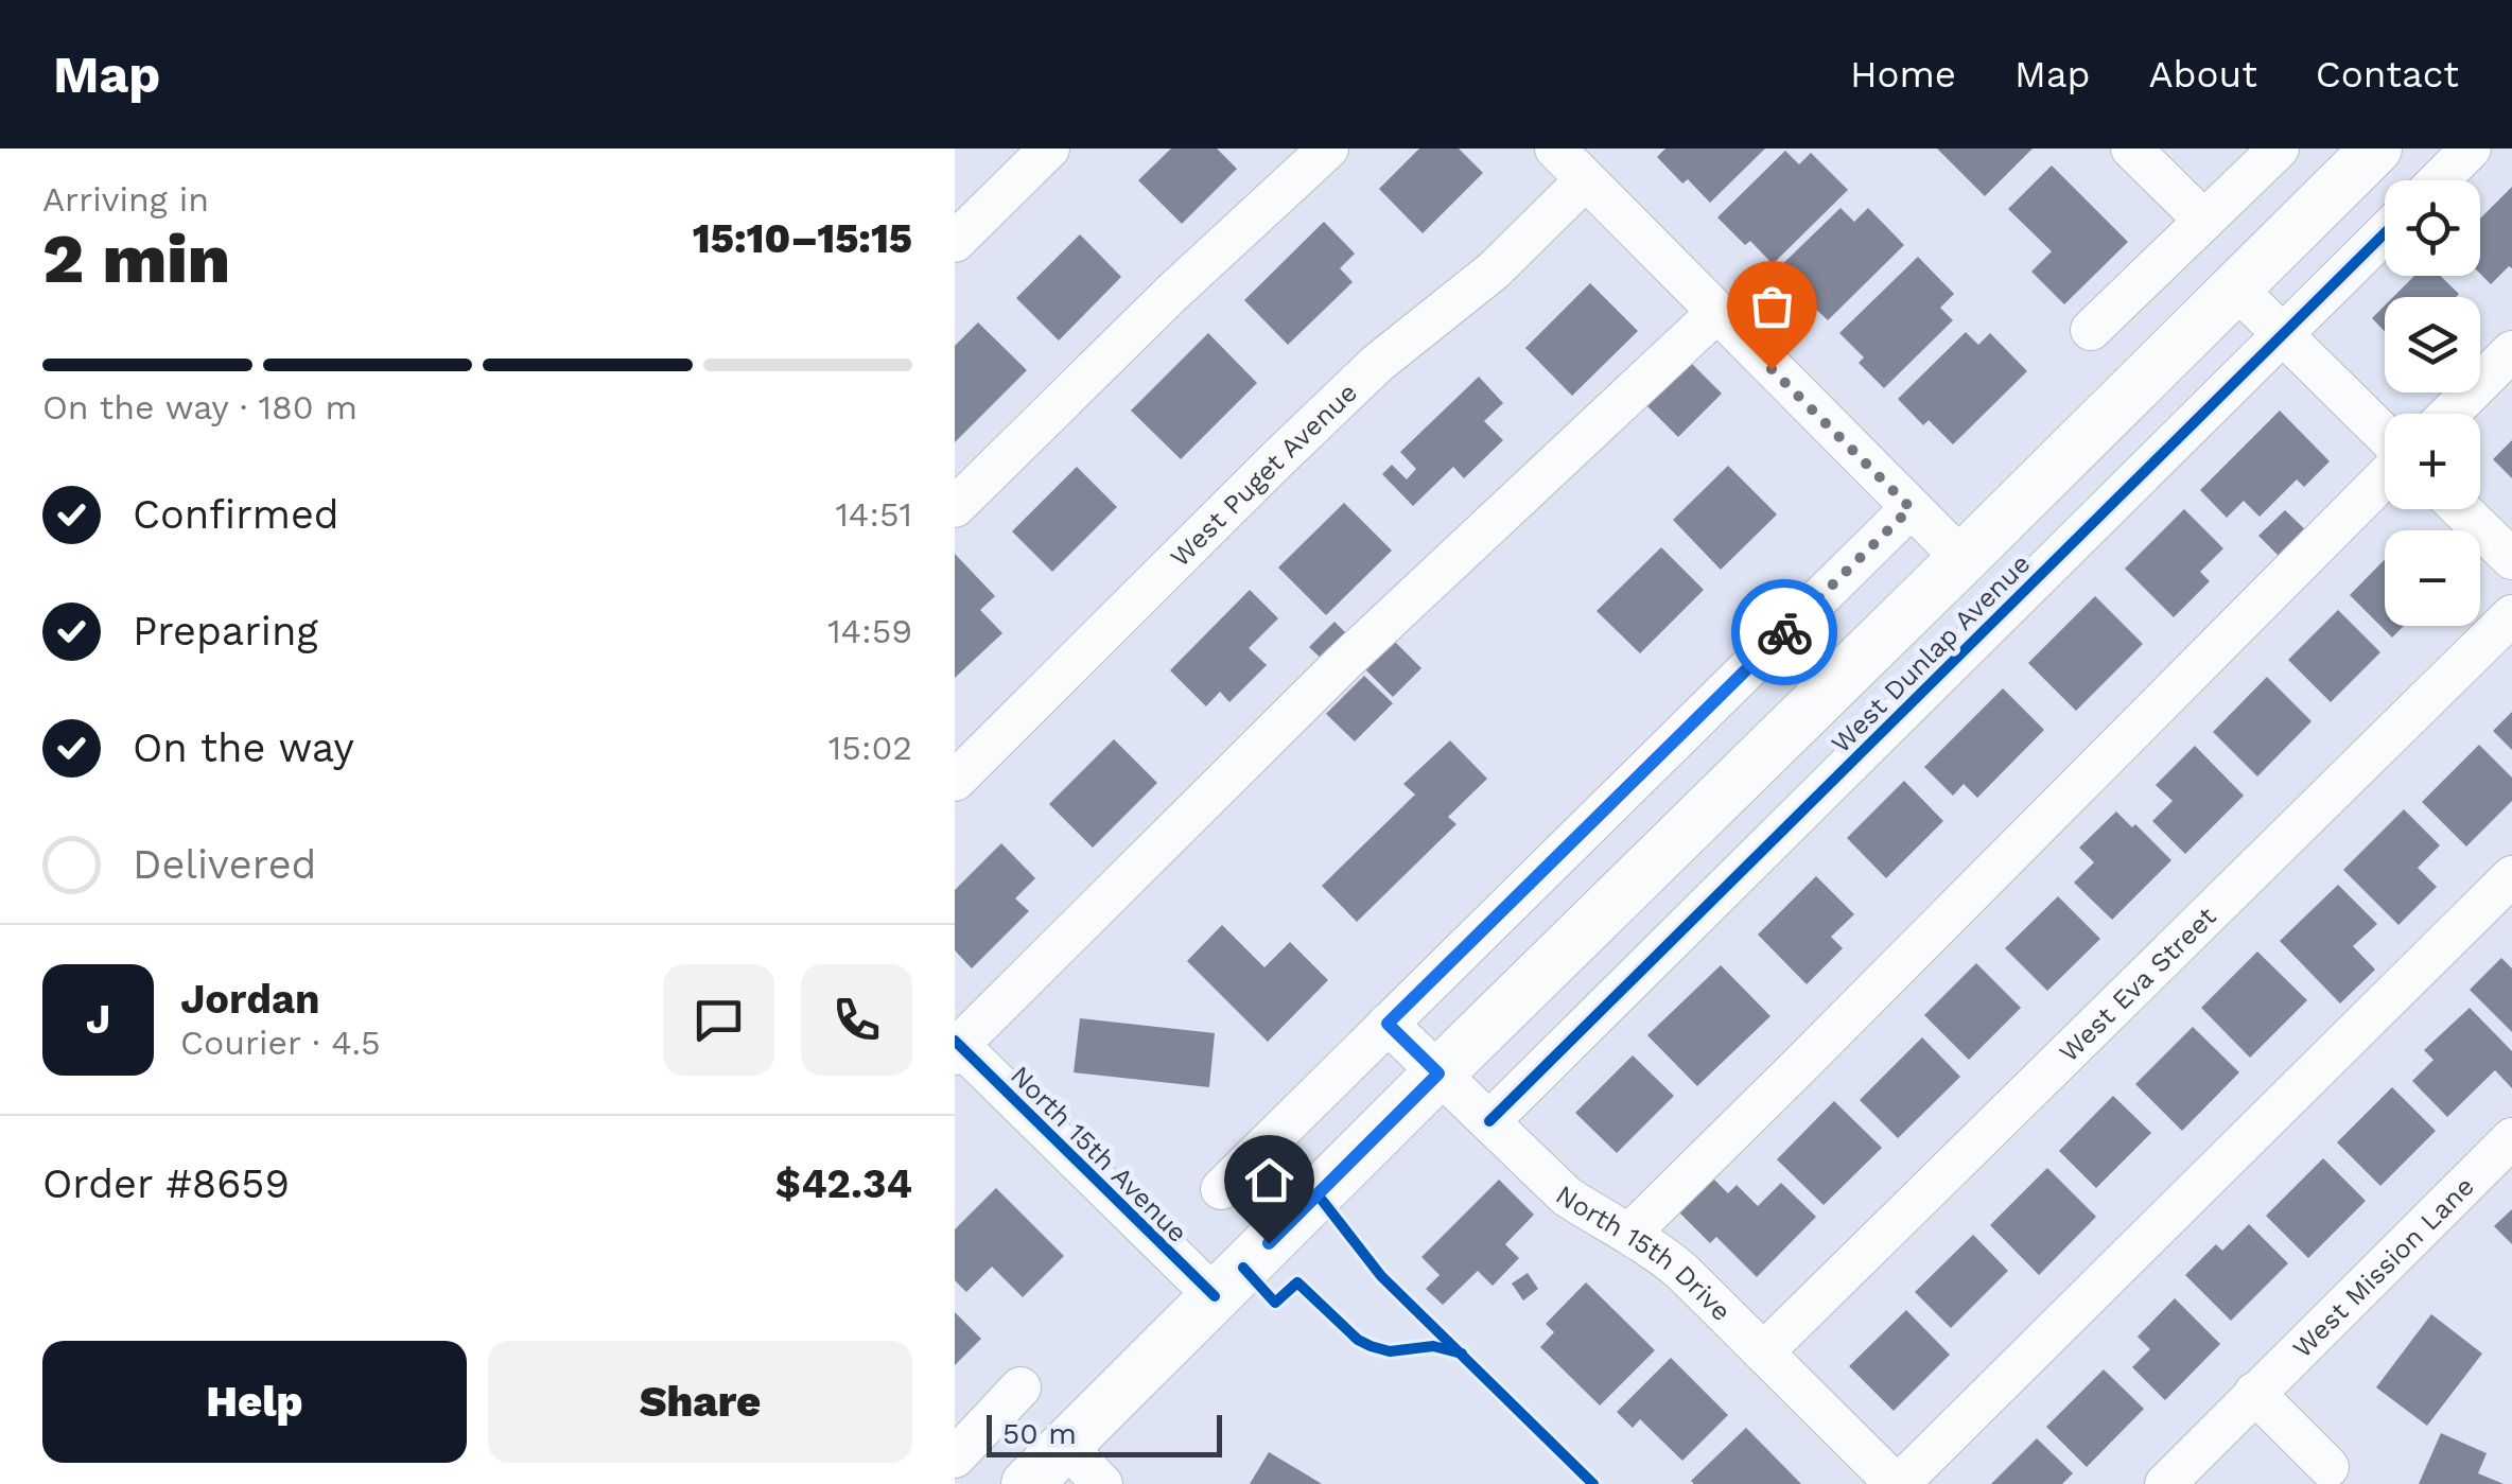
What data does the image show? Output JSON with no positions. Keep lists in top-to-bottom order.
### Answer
{
  "streets": {
    "main road": ["West Dunlap Avenue"],
    "street": [
      "West Puget Avenue",
      "West Eva Street",
      "North 15th Avenue",
      "North 15th Drive",
      "West Mission Lane"
    ]
  },
  "crossings": [
    ["West Dunlap Avenue", "North 15th Avenue"],
    ["West Dunlap Avenue", "North 15th Drive"],
    ["West Eva Street", "North 15th Drive"]
  ],
  "scale_bar": "50 m",
  "page": {
    "header": "Map",
    "nav": [
      "Home",
      "Map",
      "About",
      "Contact"
    ],
    "heading": ["2 min", "Arriving in", "15:10–15:15"],
    "panel": [
      "Jordan",
      "Courier · 4.5",
      "Order #8659",
      "$42.34"
    ],
    "map_buttons": ["+", "−"],
    "bar": "On the way · 180 m",
    "list": [
      ["Confirmed", "14:51"],
      ["Preparing", "14:59"],
      ["On the way", "15:02"],
      "Delivered"
    ],
    "round": "J",
    "buttons": ["Help", "Share"],
    "scale": "50 m"
  }
}
